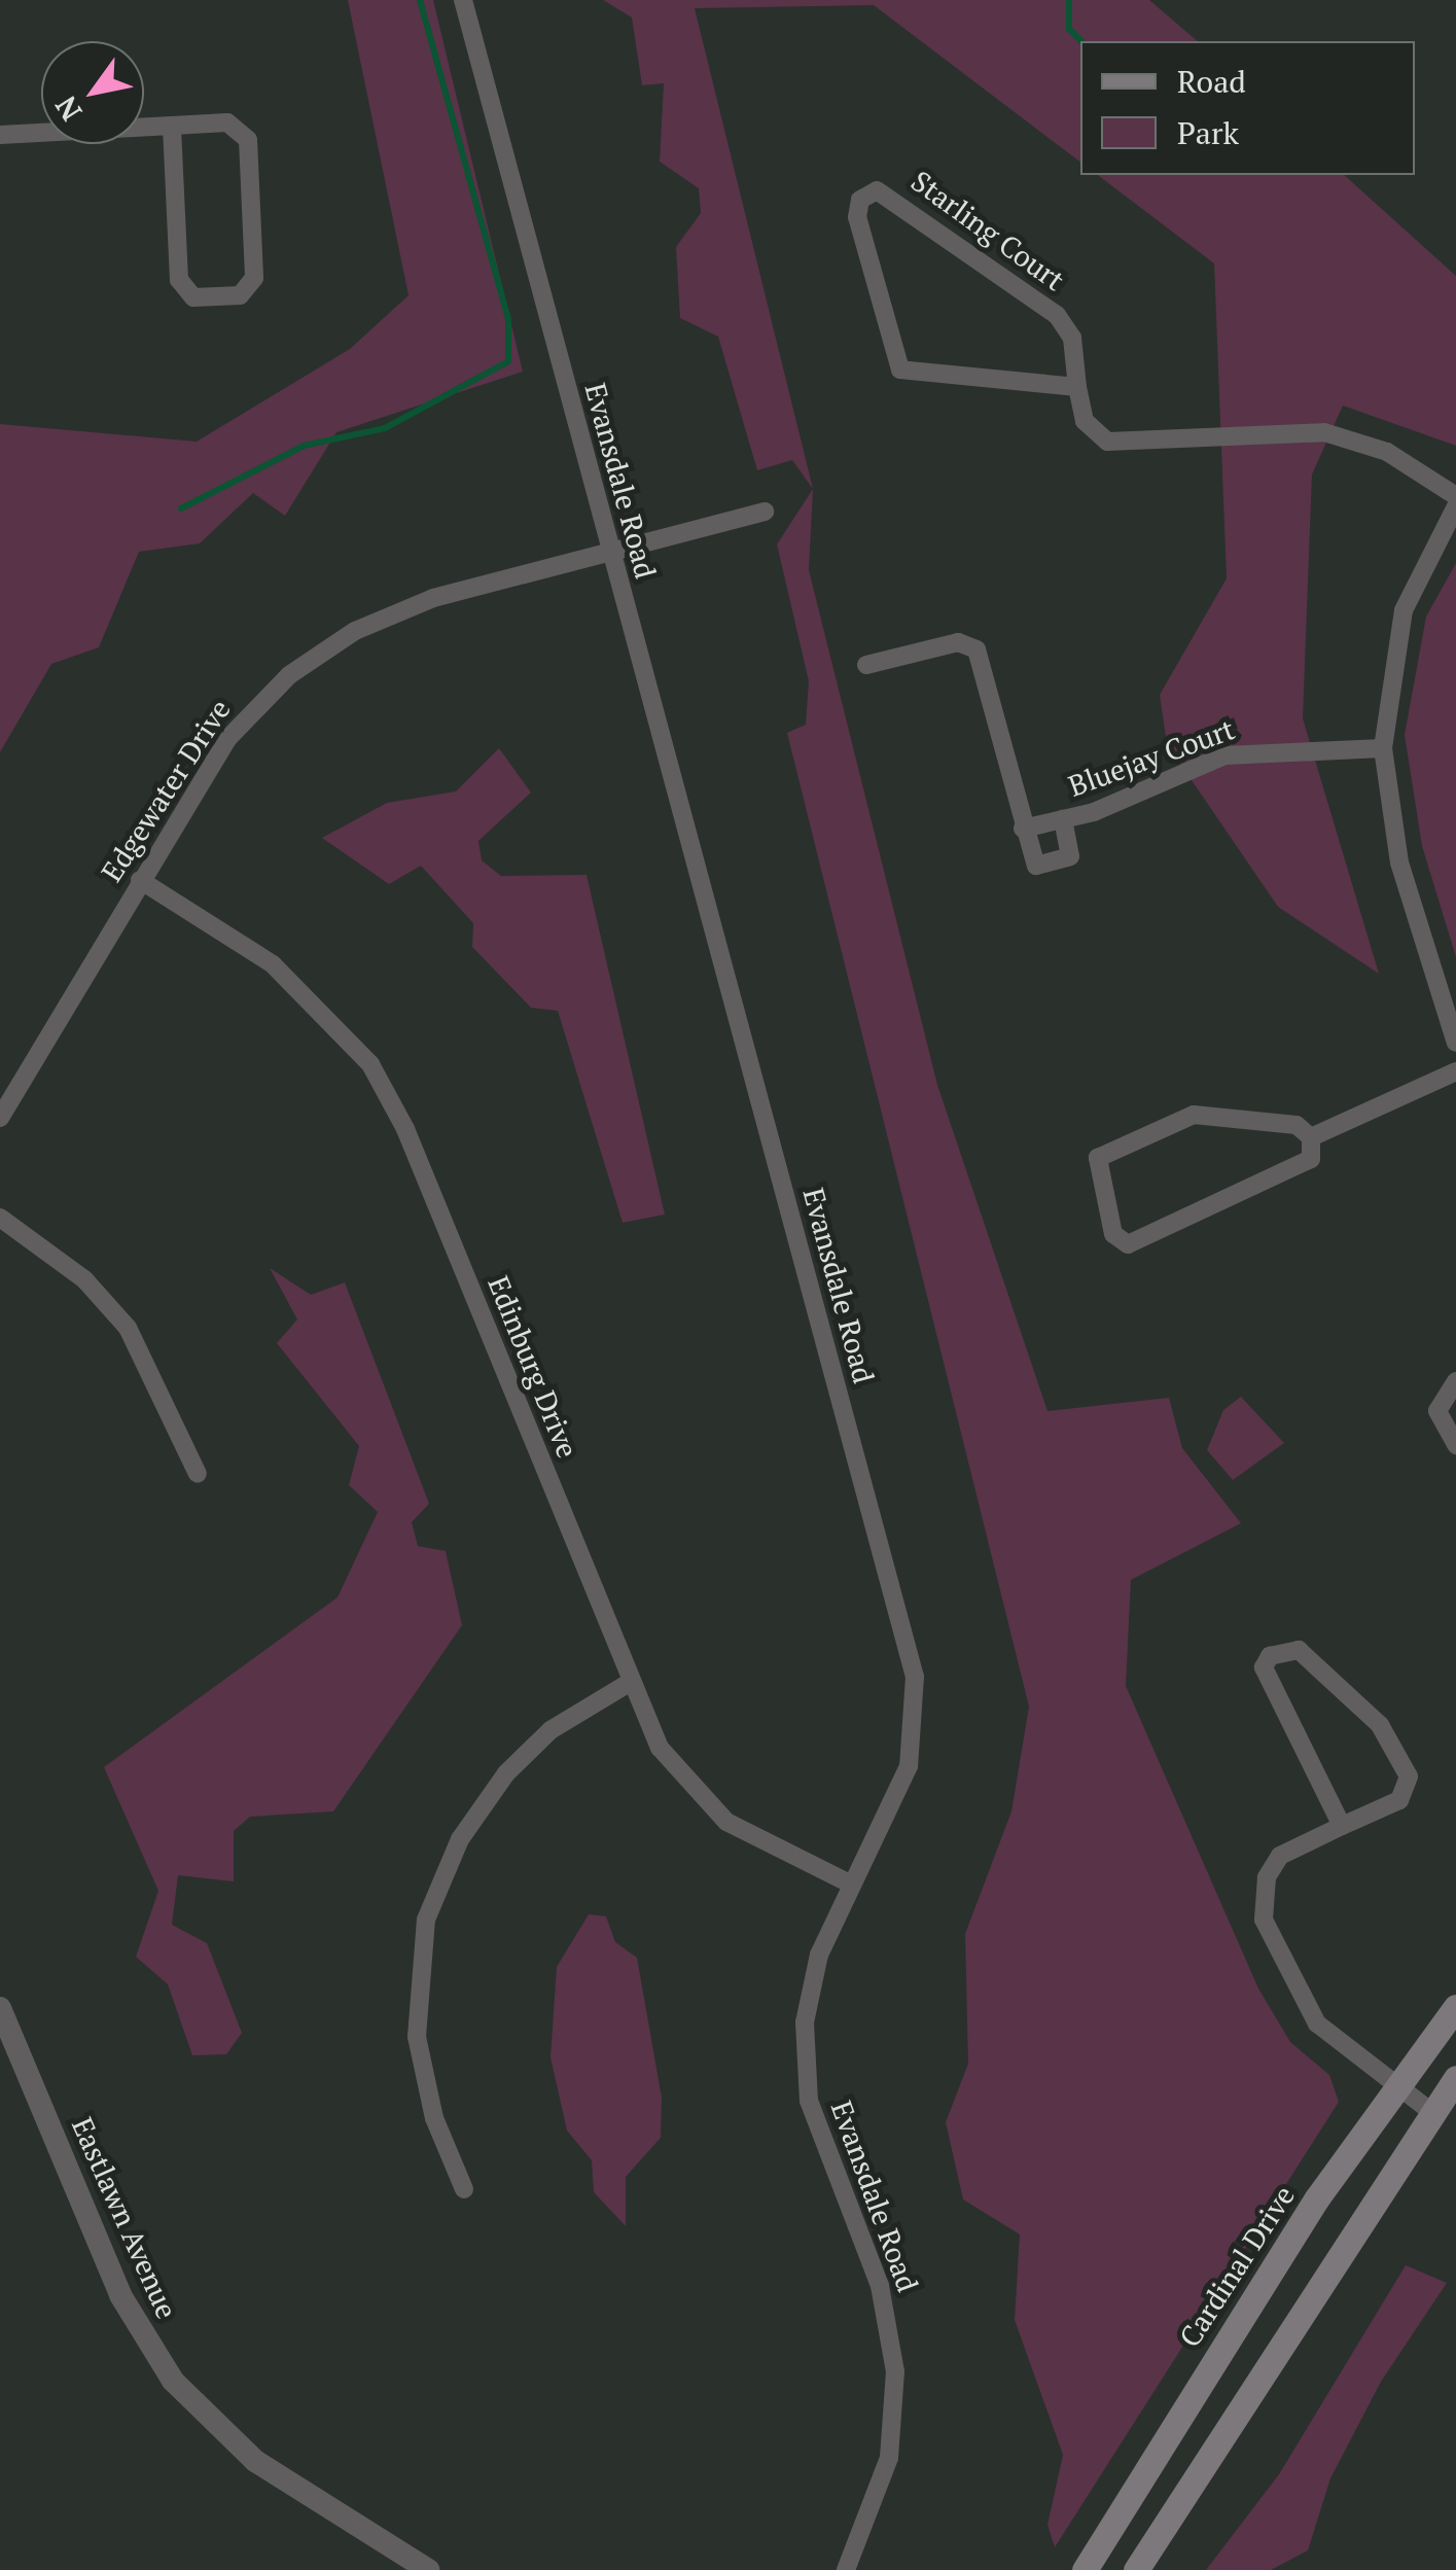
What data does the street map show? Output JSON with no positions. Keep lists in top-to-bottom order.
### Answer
{
  "streets": {
    "main road": ["Cardinal Drive"],
    "street": [
      "Starling Court",
      "Evansdale Road",
      "Bluejay Court",
      "Edgewater Drive",
      "Edinburg Drive",
      "Eastlawn Avenue"
    ]
  },
  "crossings": [
    ["Evansdale Road", "Edgewater Drive"],
    ["Evansdale Road", "Edinburg Drive"],
    ["Edgewater Drive", "Edinburg Drive"]
  ],
  "legend": ["Road", "Park"],
  "north": "bottom left"
}
